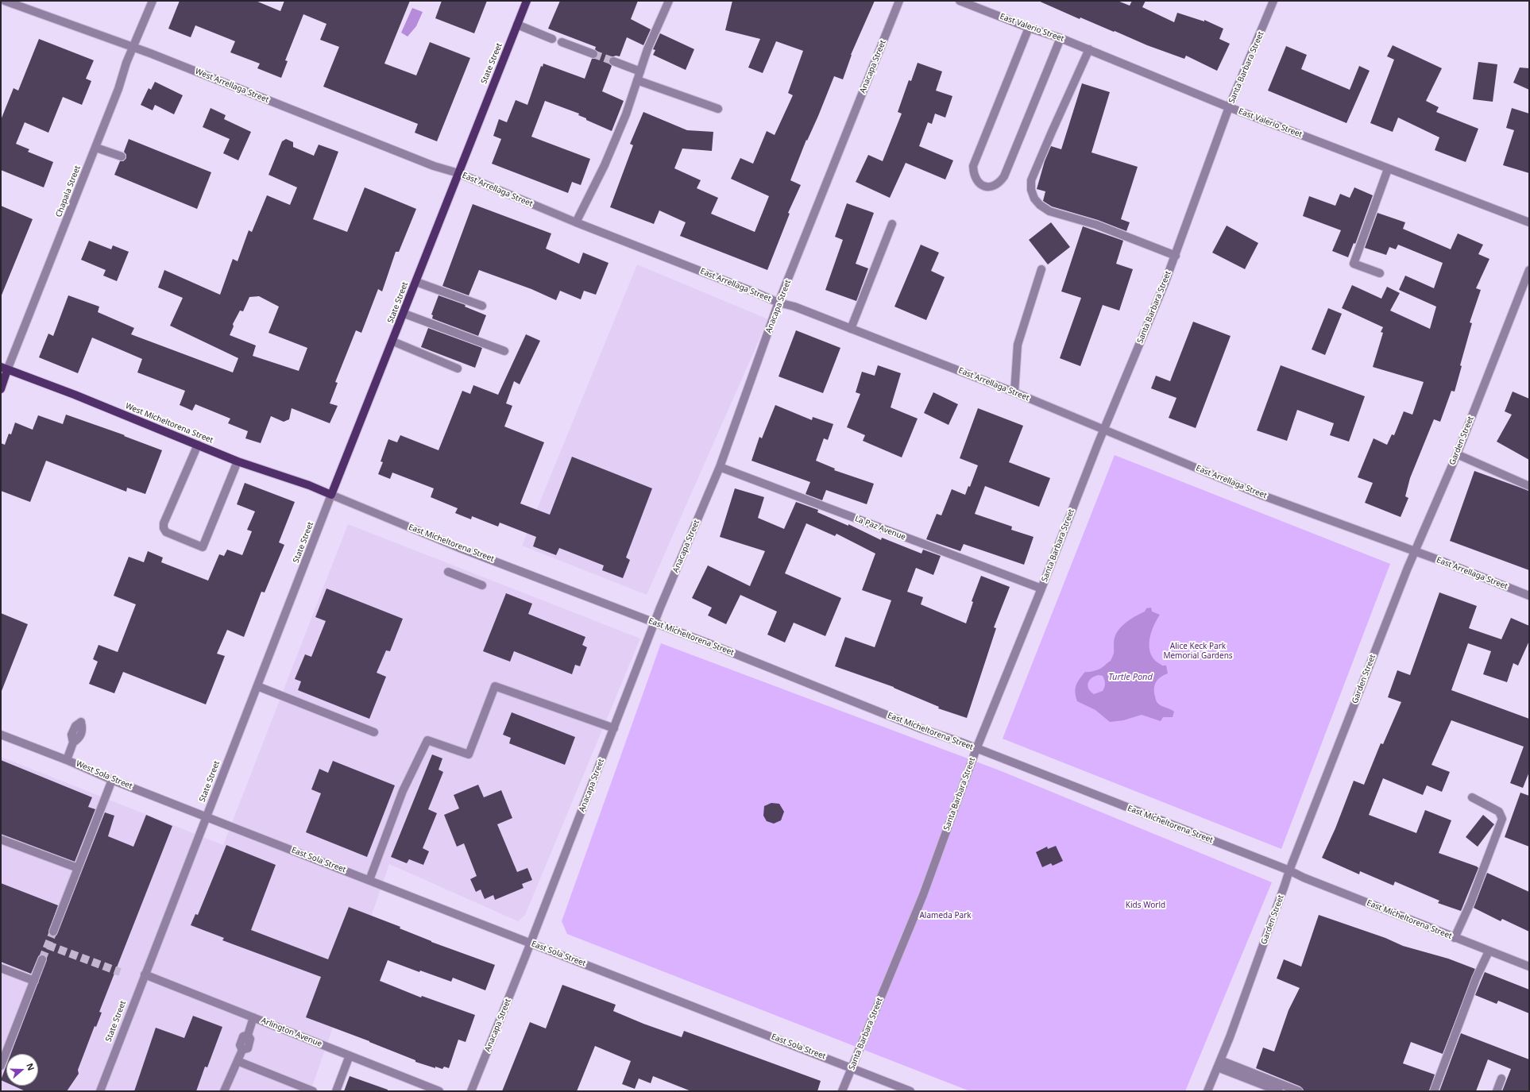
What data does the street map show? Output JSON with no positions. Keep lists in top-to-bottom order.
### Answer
{
  "streets": {
    "main road": ["State Street", "Chapala Street", "West Micheltorena Street"],
    "street": [
      "East Valerio Street",
      "Anacapa Street",
      "Santa Barbara Street",
      "West Arrellaga Street",
      "East Arrellaga Street",
      "Garden Street",
      "La Paz Avenue",
      "East Micheltorena Street",
      "West Sola Street",
      "East Sola Street",
      "Arlington Avenue"
    ]
  },
  "crossings": [
    ["East Valerio Street", "Santa Barbara Street"],
    ["State Street", "West Arrellaga Street"],
    ["State Street", "East Arrellaga Street"],
    ["State Street", "West Micheltorena Street"],
    ["State Street", "East Micheltorena Street"],
    ["State Street", "West Sola Street"],
    ["State Street", "East Sola Street"],
    ["State Street", "Arlington Avenue"],
    ["Anacapa Street", "East Arrellaga Street"],
    ["Anacapa Street", "La Paz Avenue"],
    ["Anacapa Street", "East Micheltorena Street"],
    ["Anacapa Street", "East Sola Street"],
    ["Santa Barbara Street", "East Arrellaga Street"],
    ["Santa Barbara Street", "La Paz Avenue"],
    ["Santa Barbara Street", "East Micheltorena Street"],
    ["Santa Barbara Street", "East Sola Street"],
    ["West Arrellaga Street", "East Arrellaga Street"],
    ["West Arrellaga Street", "Chapala Street"],
    ["East Arrellaga Street", "Garden Street"],
    ["Chapala Street", "West Micheltorena Street"],
    ["West Micheltorena Street", "East Micheltorena Street"],
    ["Garden Street", "East Micheltorena Street"],
    ["West Sola Street", "East Sola Street"]
  ],
  "water": ["Turtle Pond"],
  "parks": ["Alice Keck Park Memorial Gardens", "Kids World", "Alameda Park"],
  "north": "right"
}
